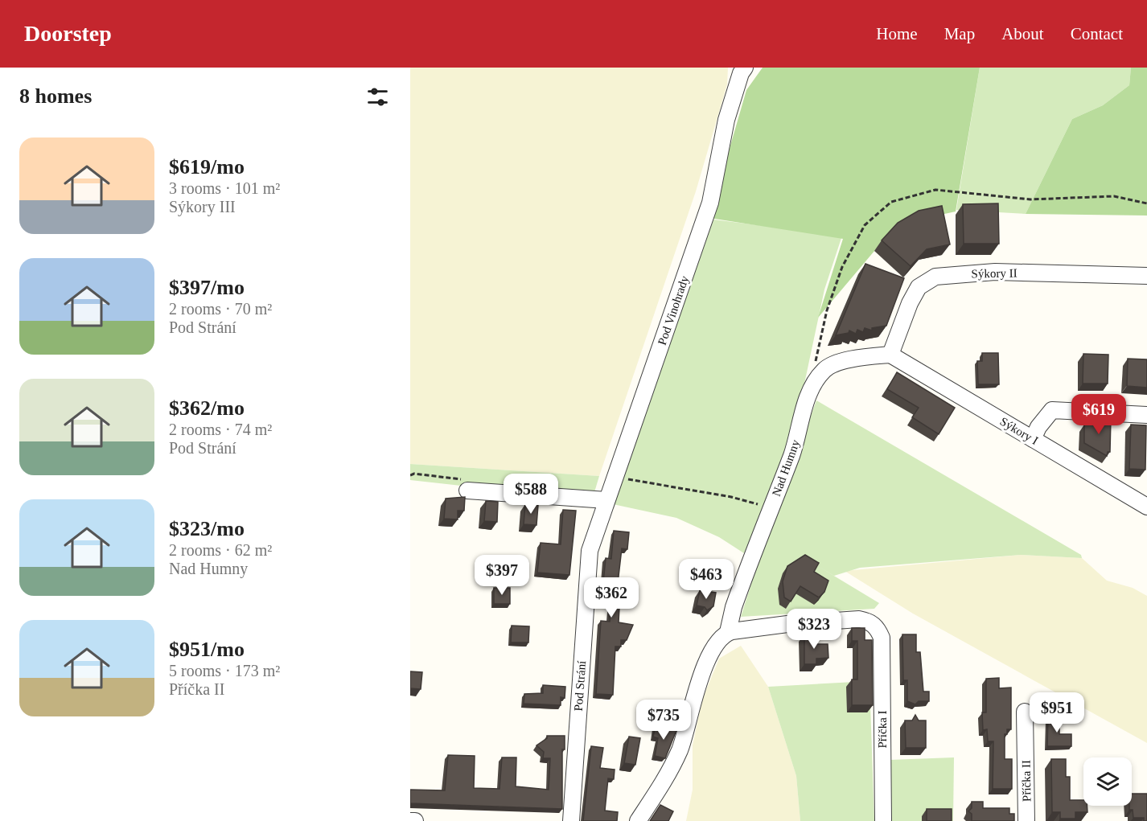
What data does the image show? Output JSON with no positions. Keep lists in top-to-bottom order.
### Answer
{
  "streets": {
    "street": [
      "Sýkory II",
      "Pod Vinohrady",
      "Sýkory I",
      "Nad Humny",
      "Pod Strání",
      "Příčka I",
      "Příčka II"
    ]
  },
  "crossings": [
    ["Sýkory II", "Sýkory I"],
    ["Sýkory II", "Nad Humny"],
    ["Pod Vinohrady", "Pod Strání"],
    ["Sýkory I", "Nad Humny"],
    ["Nad Humny", "Příčka I"]
  ],
  "page": {
    "header": "Doorstep",
    "nav": [
      "Home",
      "Map",
      "About",
      "Contact"
    ],
    "heading": "8 homes",
    "list": [
      {
        "name": "$619/mo",
        "note": "3 rooms · 101 m² · Sýkory III"
      },
      {
        "name": "$397/mo",
        "note": "2 rooms · 70 m² · Pod Strání"
      },
      {
        "name": "$362/mo",
        "note": "2 rooms · 74 m² · Pod Strání"
      },
      {
        "name": "$323/mo",
        "note": "2 rooms · 62 m² · Nad Humny"
      },
      {
        "name": "$951/mo",
        "note": "5 rooms · 173 m² · Příčka II"
      }
    ],
    "price": [
      "$619",
      "$588",
      "$397",
      "$463",
      "$362",
      "$323",
      "$951",
      "$735"
    ]
  }
}
